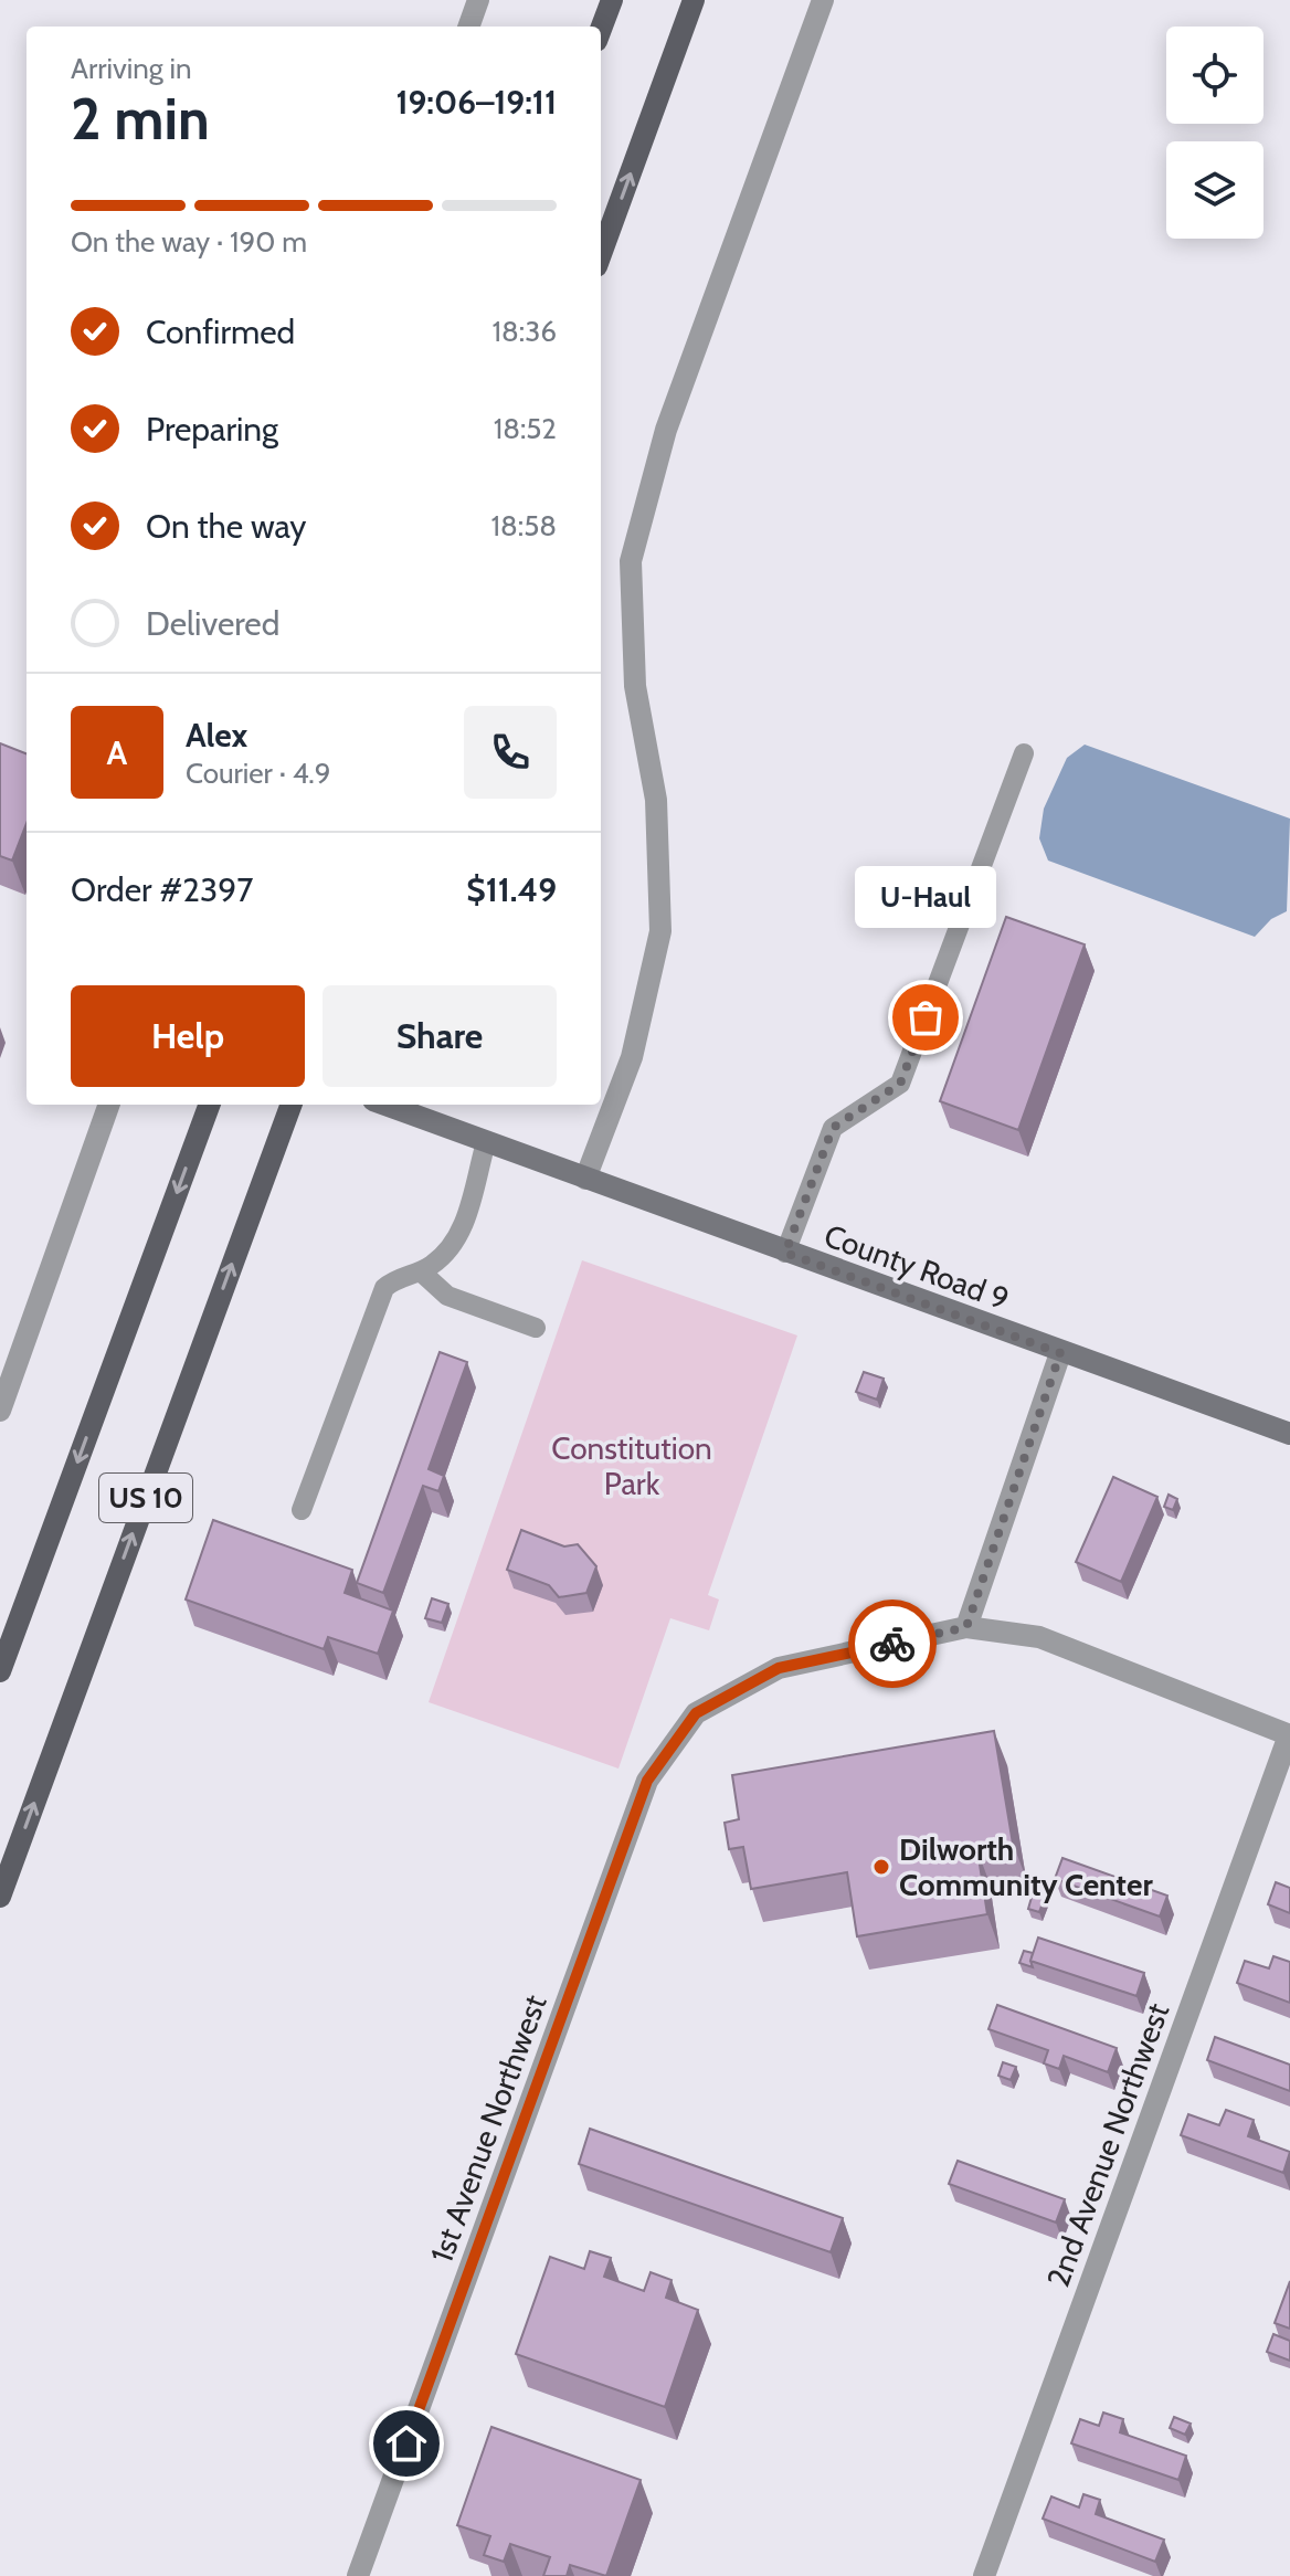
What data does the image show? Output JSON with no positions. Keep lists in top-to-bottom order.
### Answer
{
  "streets": {
    "main road": ["US 10"],
    "street": ["County Road 9", "1st Avenue Northwest", "2nd Avenue Northwest"]
  },
  "parks": ["Constitution Park"],
  "places": ["U-Haul", "Dilworth Community Center"],
  "page": {
    "heading": ["2 min", "Arriving in", "19:06–19:11"],
    "panel": [
      "Alex",
      "Courier · 4.9",
      "Order #2397",
      "$11.49"
    ],
    "bar": "On the way · 190 m",
    "list": [
      ["Confirmed", "18:36"],
      ["Preparing", "18:52"],
      ["On the way", "18:58"],
      "Delivered"
    ],
    "round": "A",
    "bubble": "U-Haul",
    "buttons": ["Help", "Share"]
  }
}
